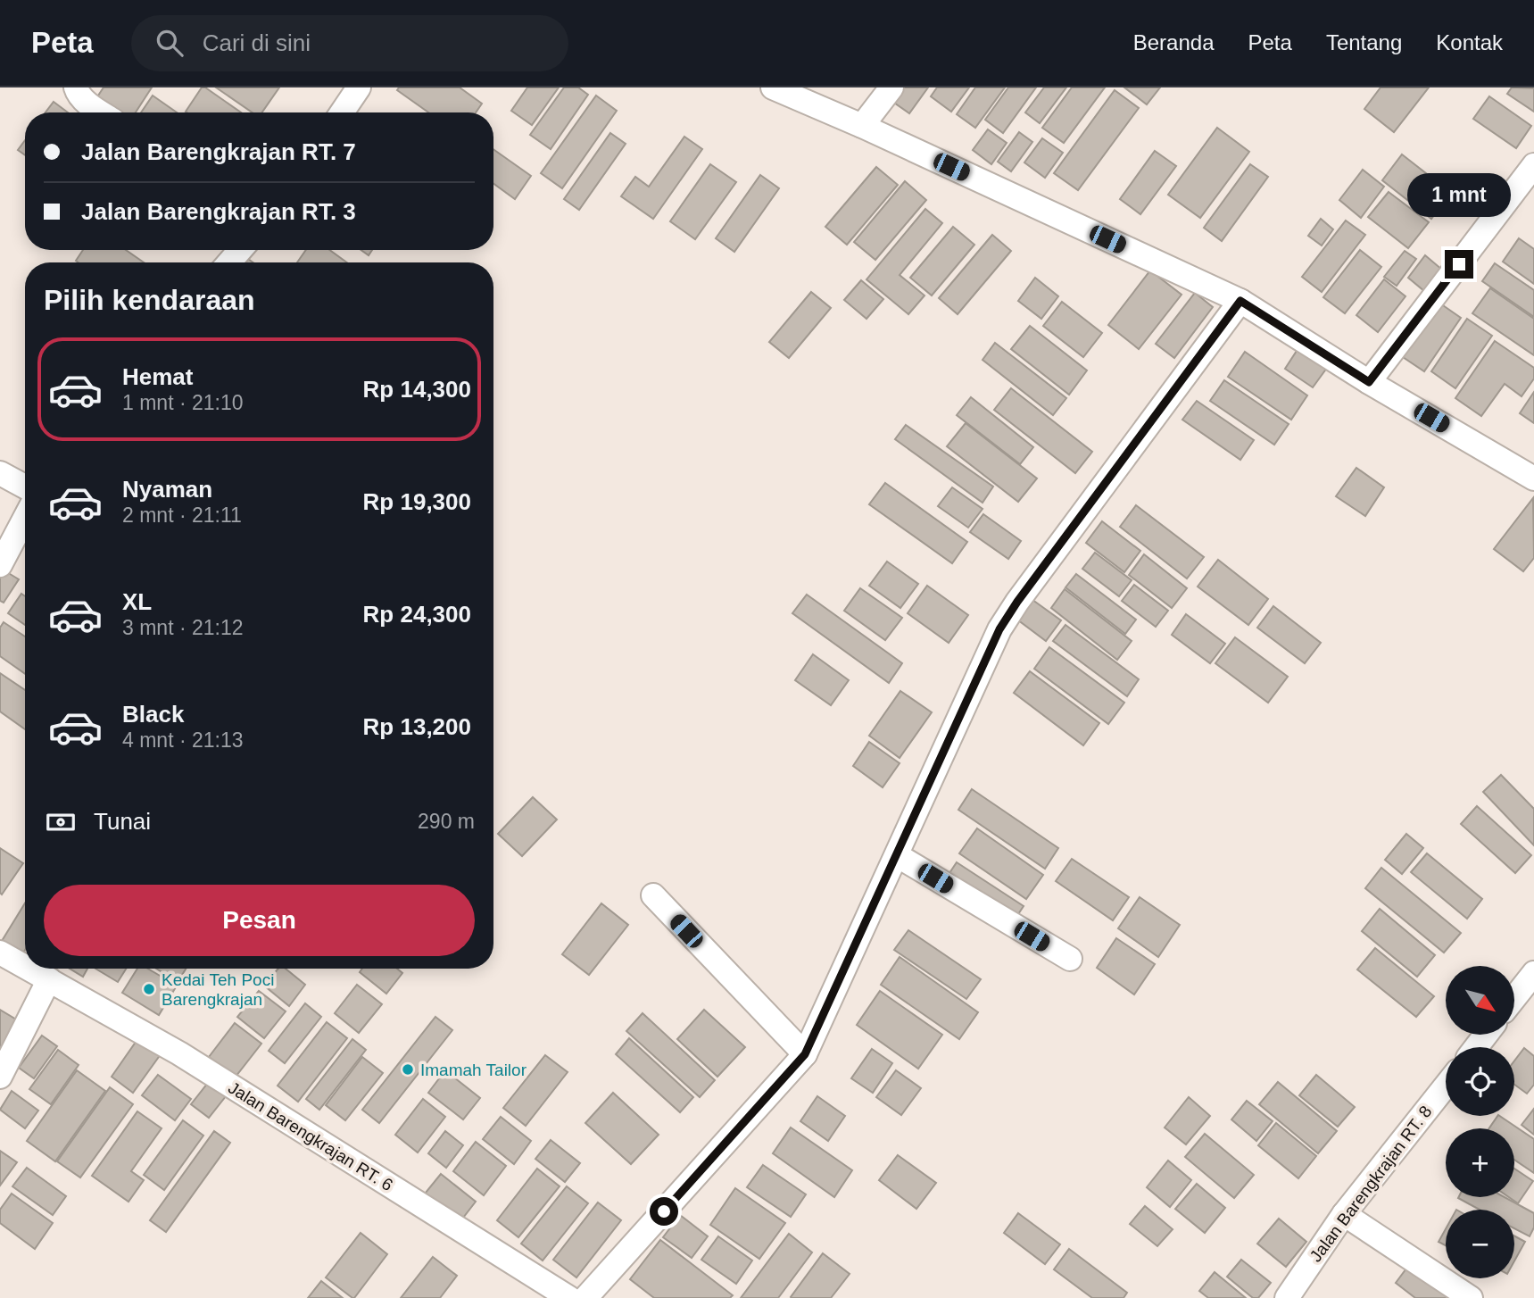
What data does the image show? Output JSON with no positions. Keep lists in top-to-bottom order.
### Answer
{
  "streets": {
    "street": ["Jalan Barengkrajan RT. 6", "Jalan Barengkrajan RT. 8"]
  },
  "places": ["Kedai Teh Poci Barengkrajan", "Imamah Tailor"],
  "north": "bottom right",
  "page": {
    "header": "Peta",
    "search": "Cari di sini",
    "nav": [
      "Beranda",
      "Peta",
      "Tentang",
      "Kontak"
    ],
    "banner": ["Jalan Barengkrajan RT. 7", "Jalan Barengkrajan RT. 3"],
    "bubble": "1 mnt",
    "heading": "Pilih kendaraan",
    "list": [
      {
        "name": "Hemat",
        "note": "1 mnt · 21:10",
        "value": "Rp 14,300"
      },
      {
        "name": "Nyaman",
        "note": "2 mnt · 21:11",
        "value": "Rp 19,300"
      },
      {
        "name": "XL",
        "note": "3 mnt · 21:12",
        "value": "Rp 24,300"
      },
      {
        "name": "Black",
        "note": "4 mnt · 21:13",
        "value": "Rp 13,200"
      }
    ],
    "pay": ["Tunai", "290 m"],
    "buttons": "Pesan",
    "map_buttons": ["+", "−"]
  }
}
